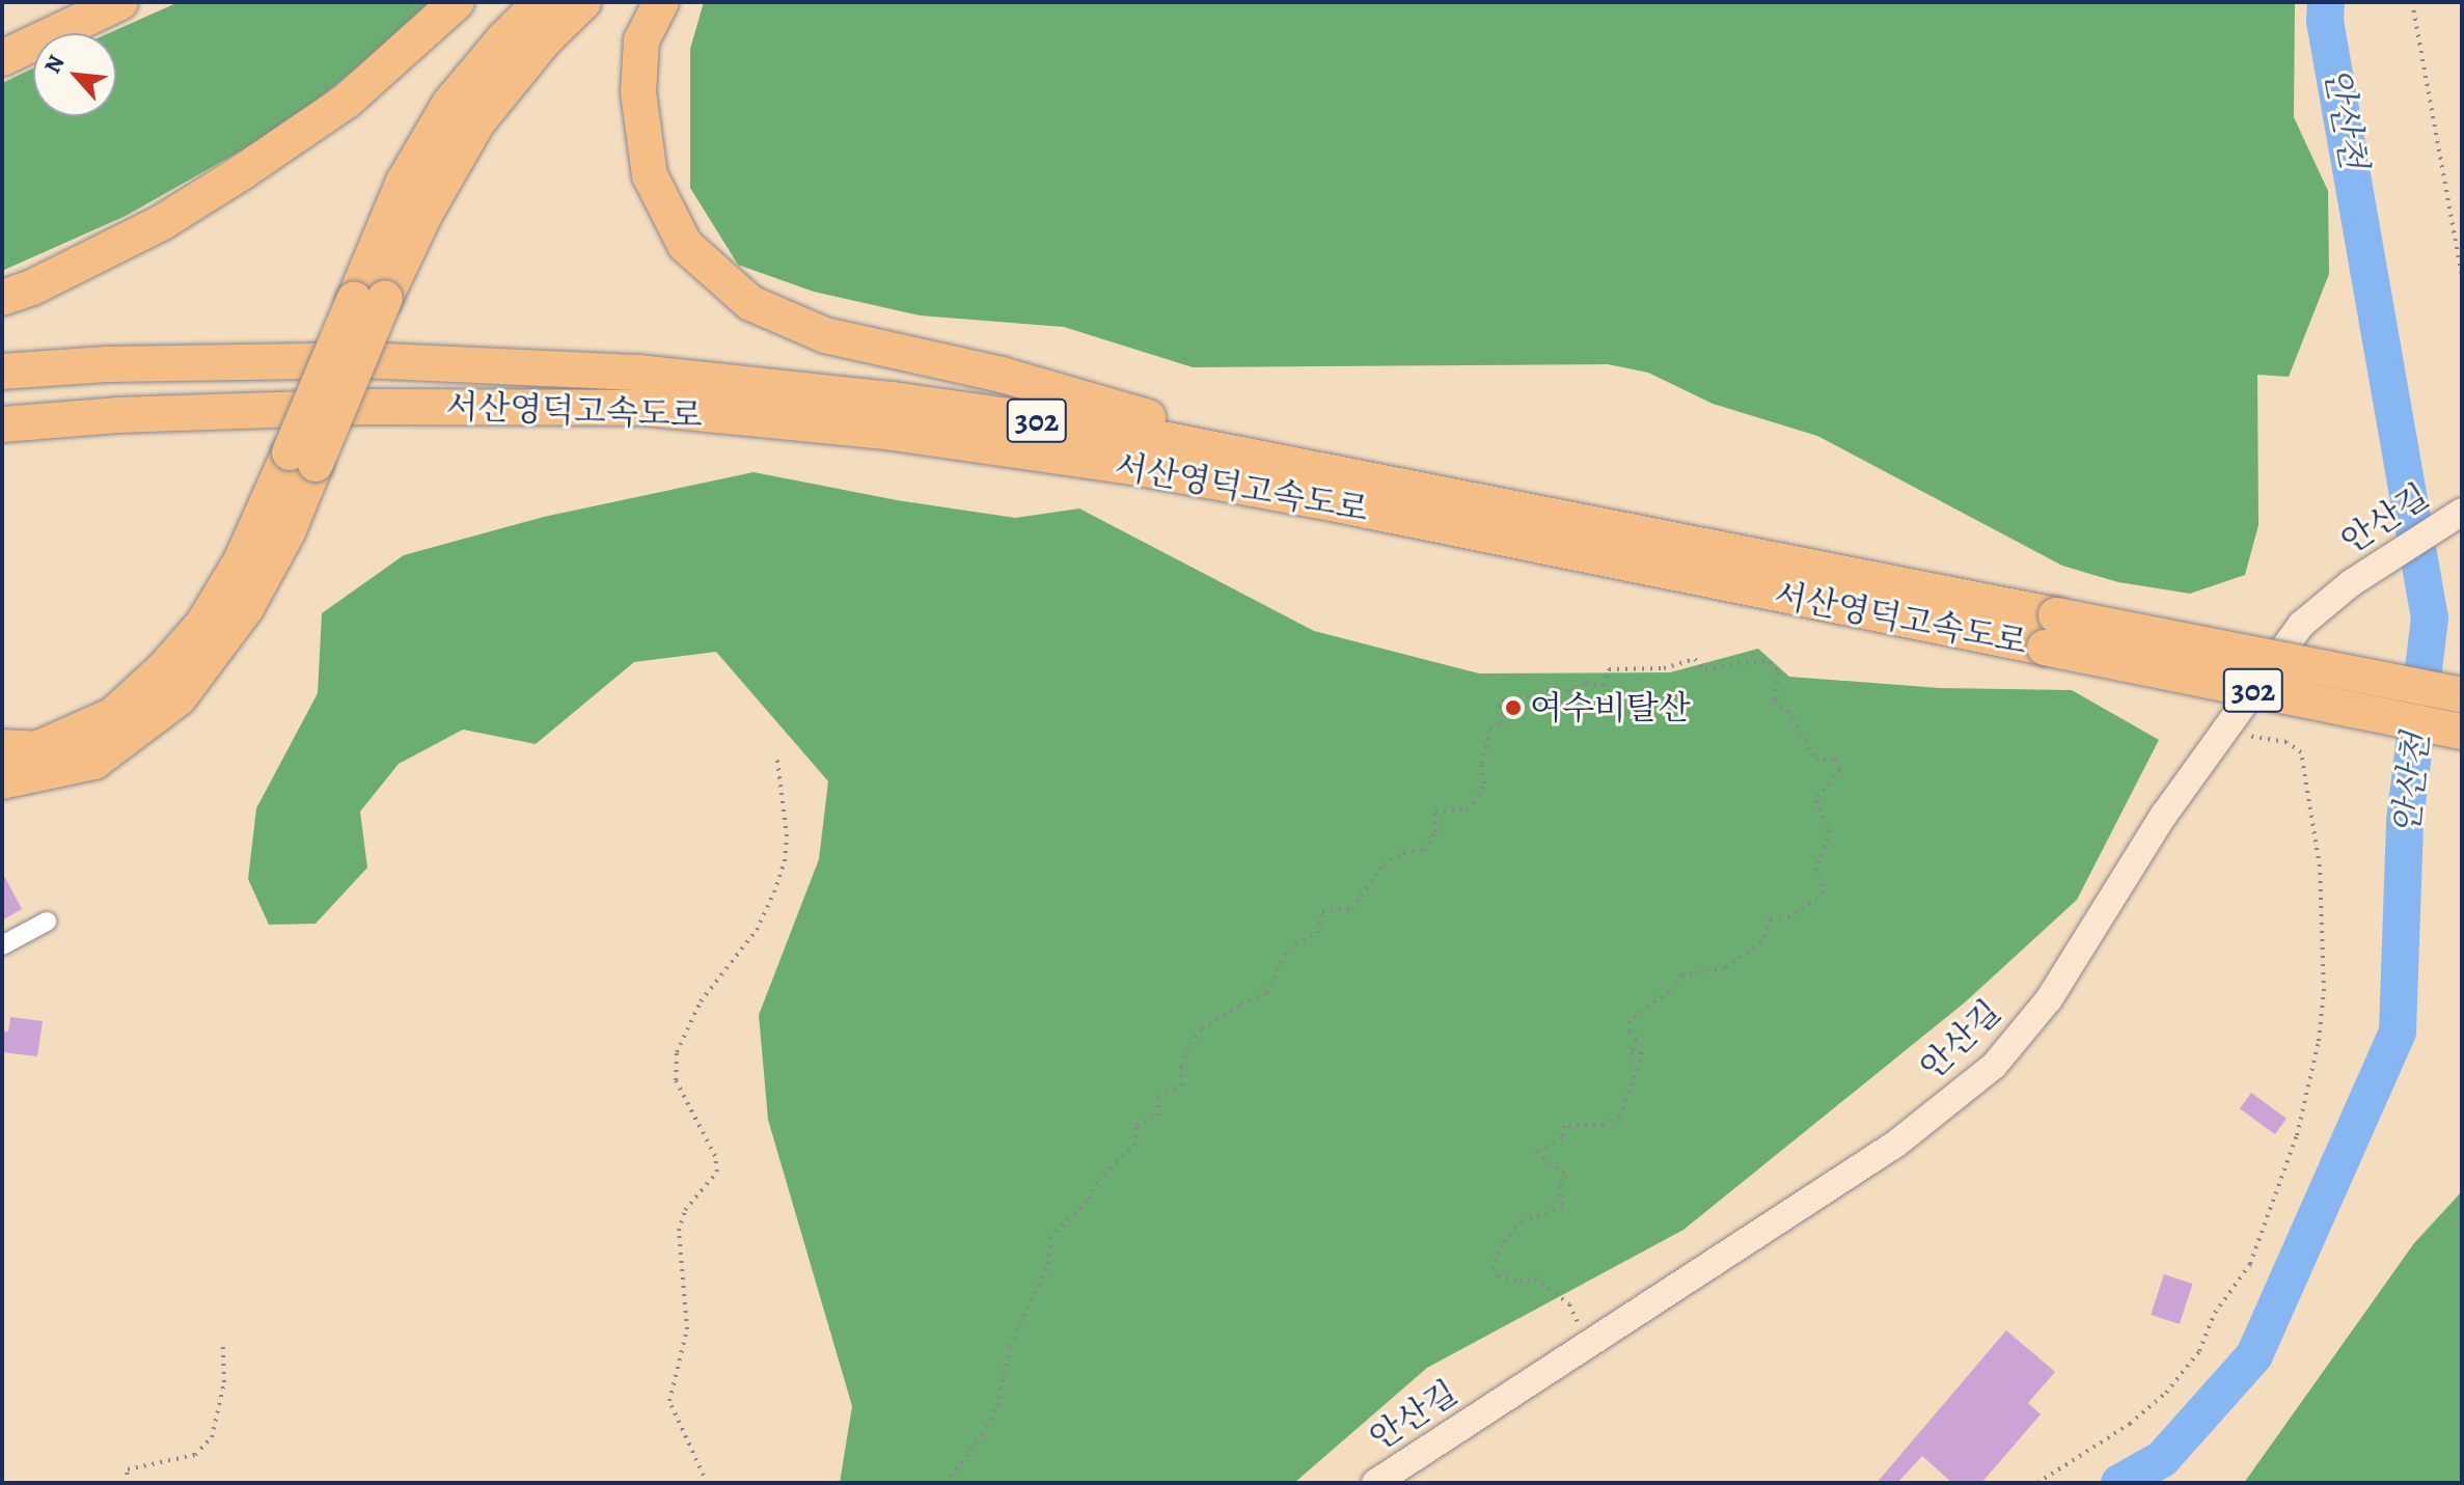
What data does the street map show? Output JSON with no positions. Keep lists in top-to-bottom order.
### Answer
{
  "streets": {
    "highway": ["서산영덕고속도로", "302"],
    "street": ["안산길"]
  },
  "water": ["안산천"],
  "places": ["여수비탈산"],
  "north": "top left"
}
